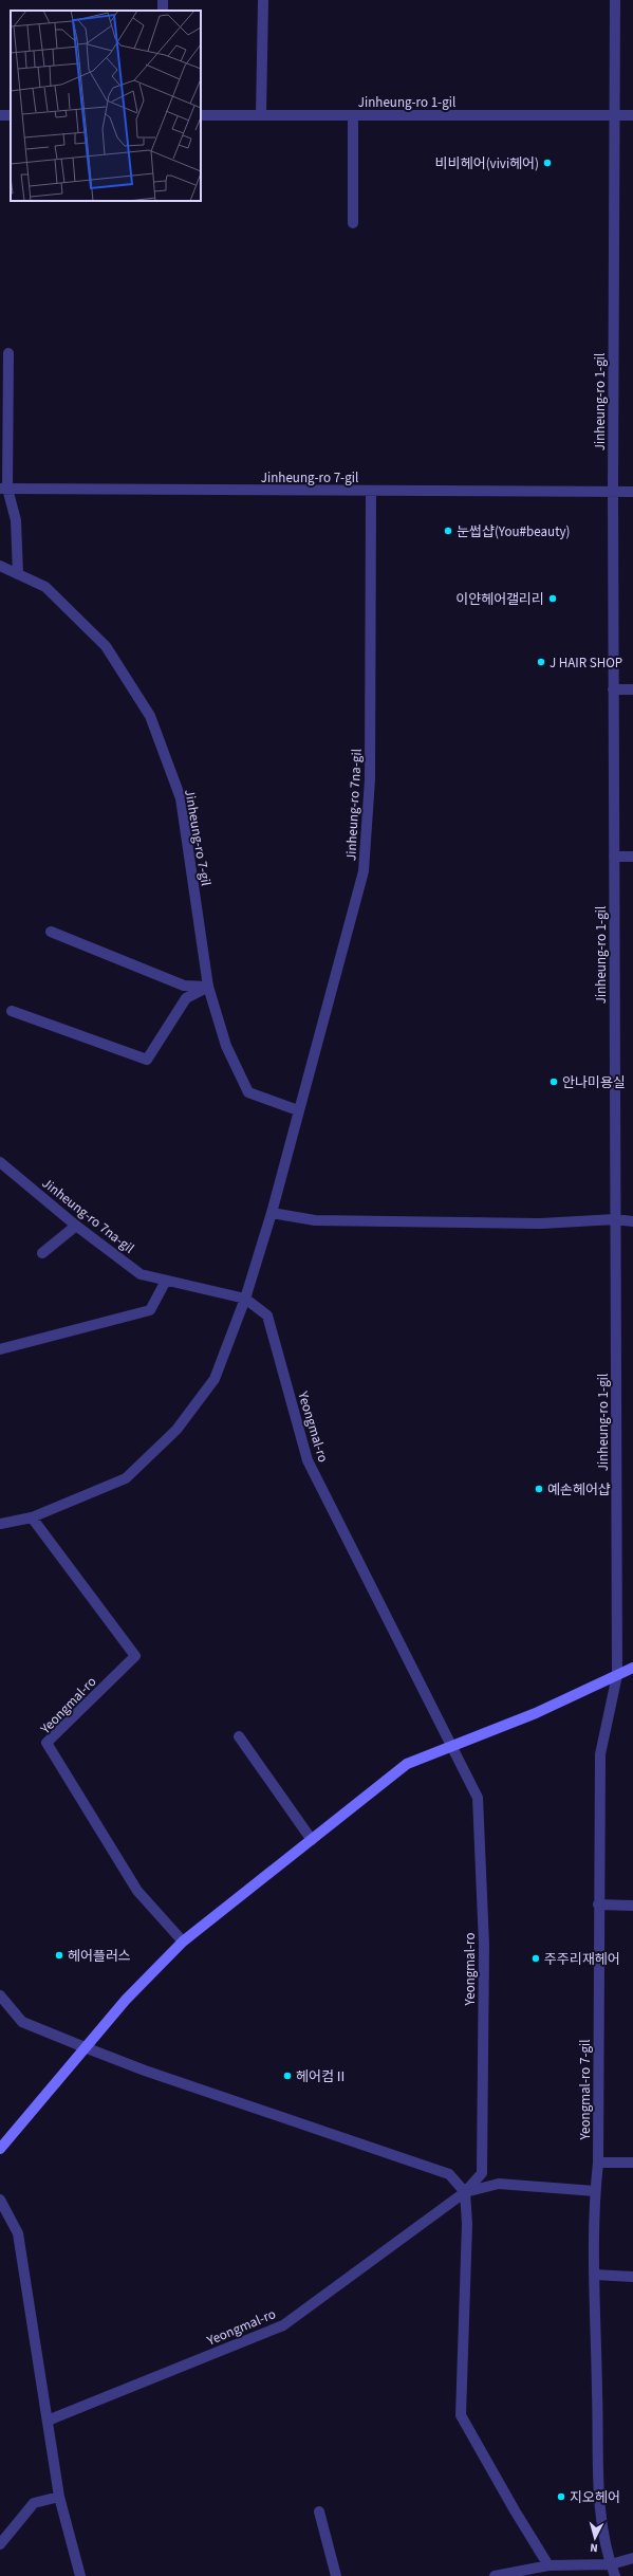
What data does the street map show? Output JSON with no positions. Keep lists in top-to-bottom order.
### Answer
{
  "streets": {
    "street": [
      "Jinheung-ro 1-gil",
      "Jinheung-ro 7-gil",
      "Jinheung-ro 7na-gil",
      "Yeongmal-ro",
      "Yeongmal-ro 7-gil"
    ]
  },
  "crossings": [
    ["Jinheung-ro 1-gil", "Jinheung-ro 7-gil"],
    ["Jinheung-ro 1-gil", "Yeongmal-ro 7-gil"],
    ["Jinheung-ro 7-gil", "Jinheung-ro 7na-gil"],
    ["Jinheung-ro 7na-gil", "Yeongmal-ro"],
    ["Yeongmal-ro", "Yeongmal-ro 7-gil"]
  ],
  "places": [
    "비비헤어(vivi헤어)",
    "눈썹샵(You#beauty)",
    "이얀헤어갤리리",
    "J HAIR SHOP",
    "안나미용실",
    "예손헤어샵",
    "헤어플러스",
    "주주리재헤어",
    "헤어컴Ⅱ",
    "지오헤어"
  ],
  "north": "bottom"
}
